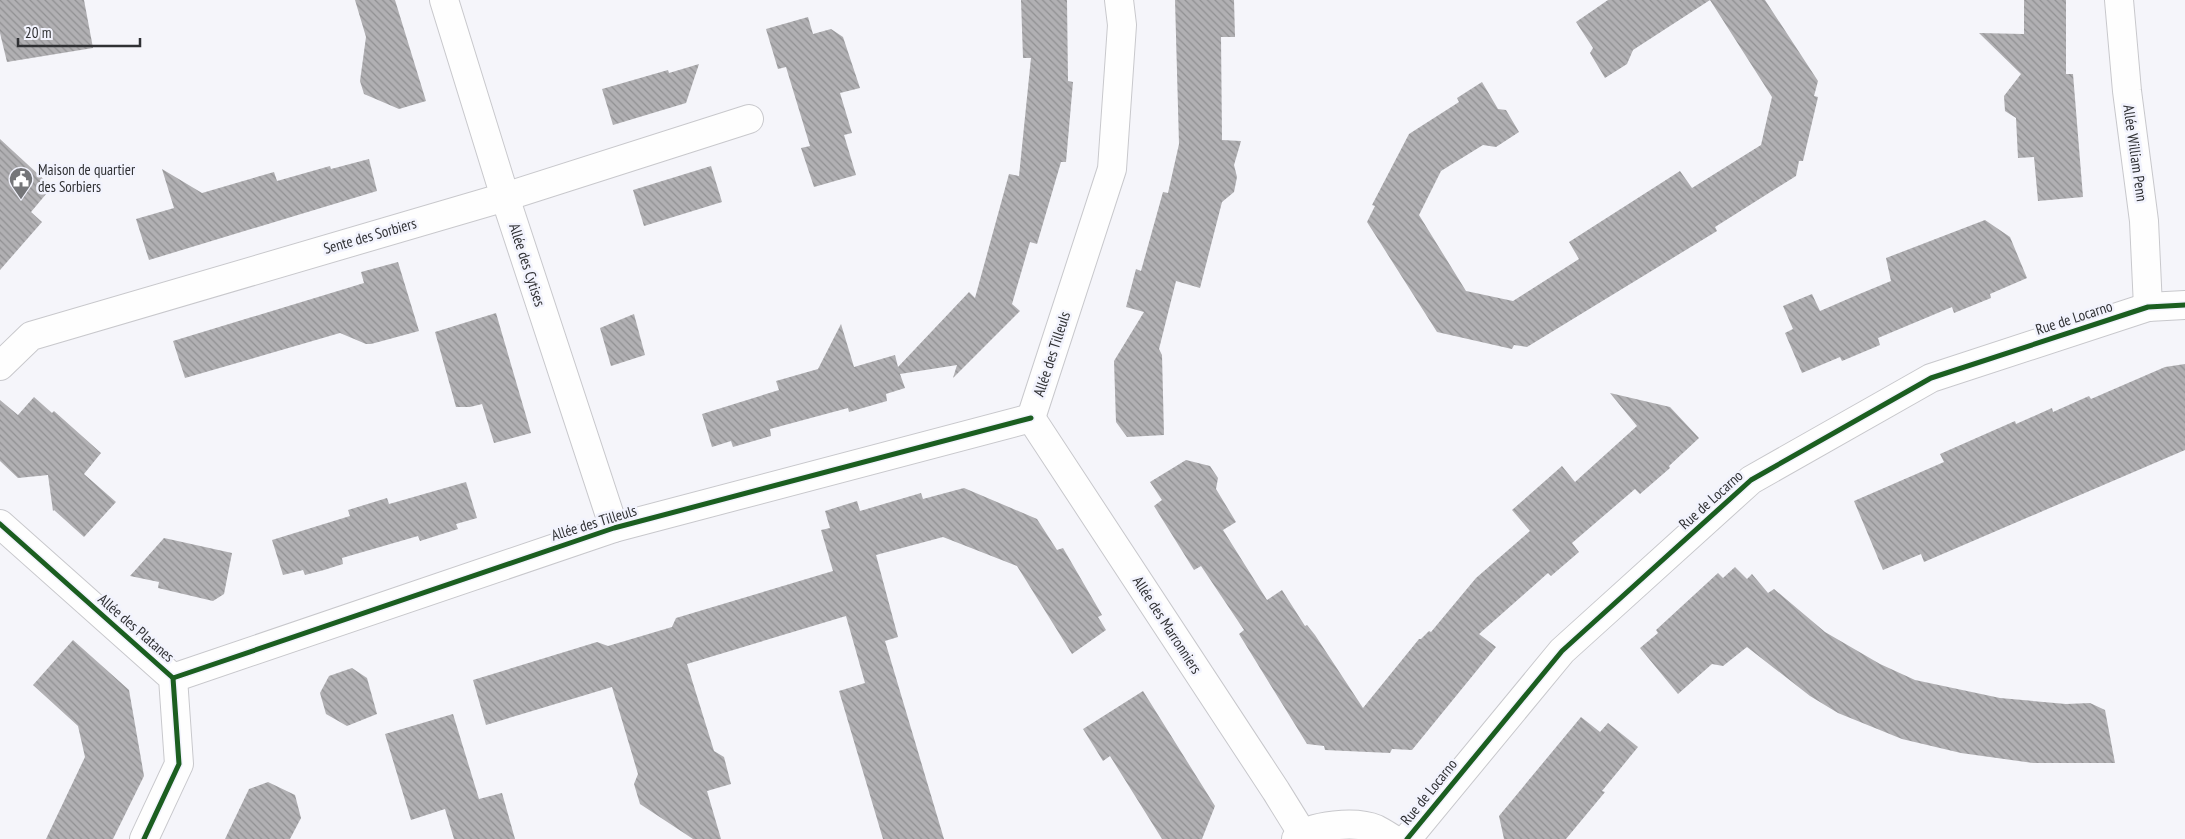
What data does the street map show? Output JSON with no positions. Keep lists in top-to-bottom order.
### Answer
{
  "streets": {
    "street": [
      "Allée William Penn",
      "Sente des Sorbiers",
      "Allée des Cytises",
      "Rue de Locarno",
      "Allée des Tilleuls",
      "Allée des Marronniers",
      "Allée des Platanes"
    ]
  },
  "crossings": [
    ["Allée William Penn", "Rue de Locarno"],
    ["Sente des Sorbiers", "Allée des Cytises"],
    ["Allée des Cytises", "Allée des Tilleuls"],
    ["Allée des Tilleuls", "Allée des Marronniers"],
    ["Allée des Tilleuls", "Allée des Platanes"]
  ],
  "places": {
    "public building": ["Maison de quartier des Sorbiers"]
  },
  "scale_bar": "20 m"
}
